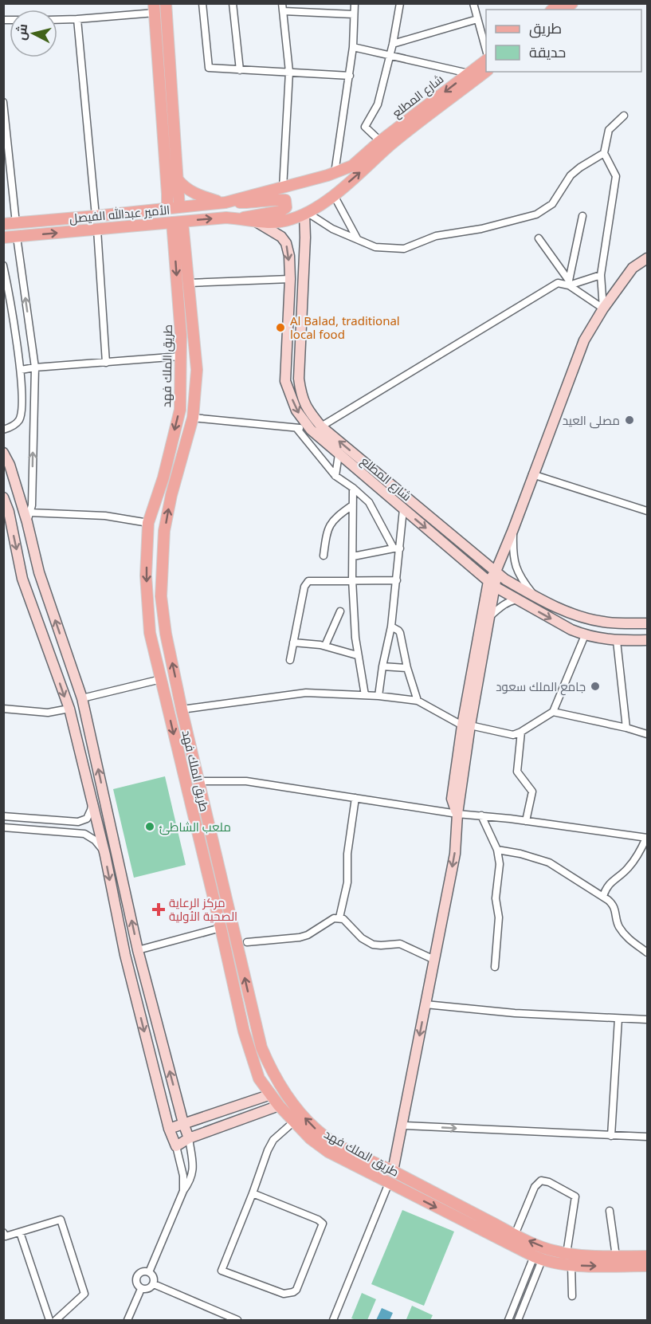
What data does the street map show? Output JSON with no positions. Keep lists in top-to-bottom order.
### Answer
{
  "streets": {
    "main road": ["شارع المطلع", "الأمير عبدالله الفيصل", "طريق الملك فهد"]
  },
  "crossings": [
    ["شارع المطلع", "الأمير عبدالله الفيصل"],
    ["الأمير عبدالله الفيصل", "طريق الملك فهد"]
  ],
  "places": {
    "other": [
      "Al Balad, traditional local food",
      "مصلى العيد",
      "جامع الملك سعود",
      "ملعب الشاطئ"
    ],
    "health": ["مركز الرعاية الصحية الأولية"]
  },
  "legend": ["طريق", "حديقة"],
  "north": "left"
}
